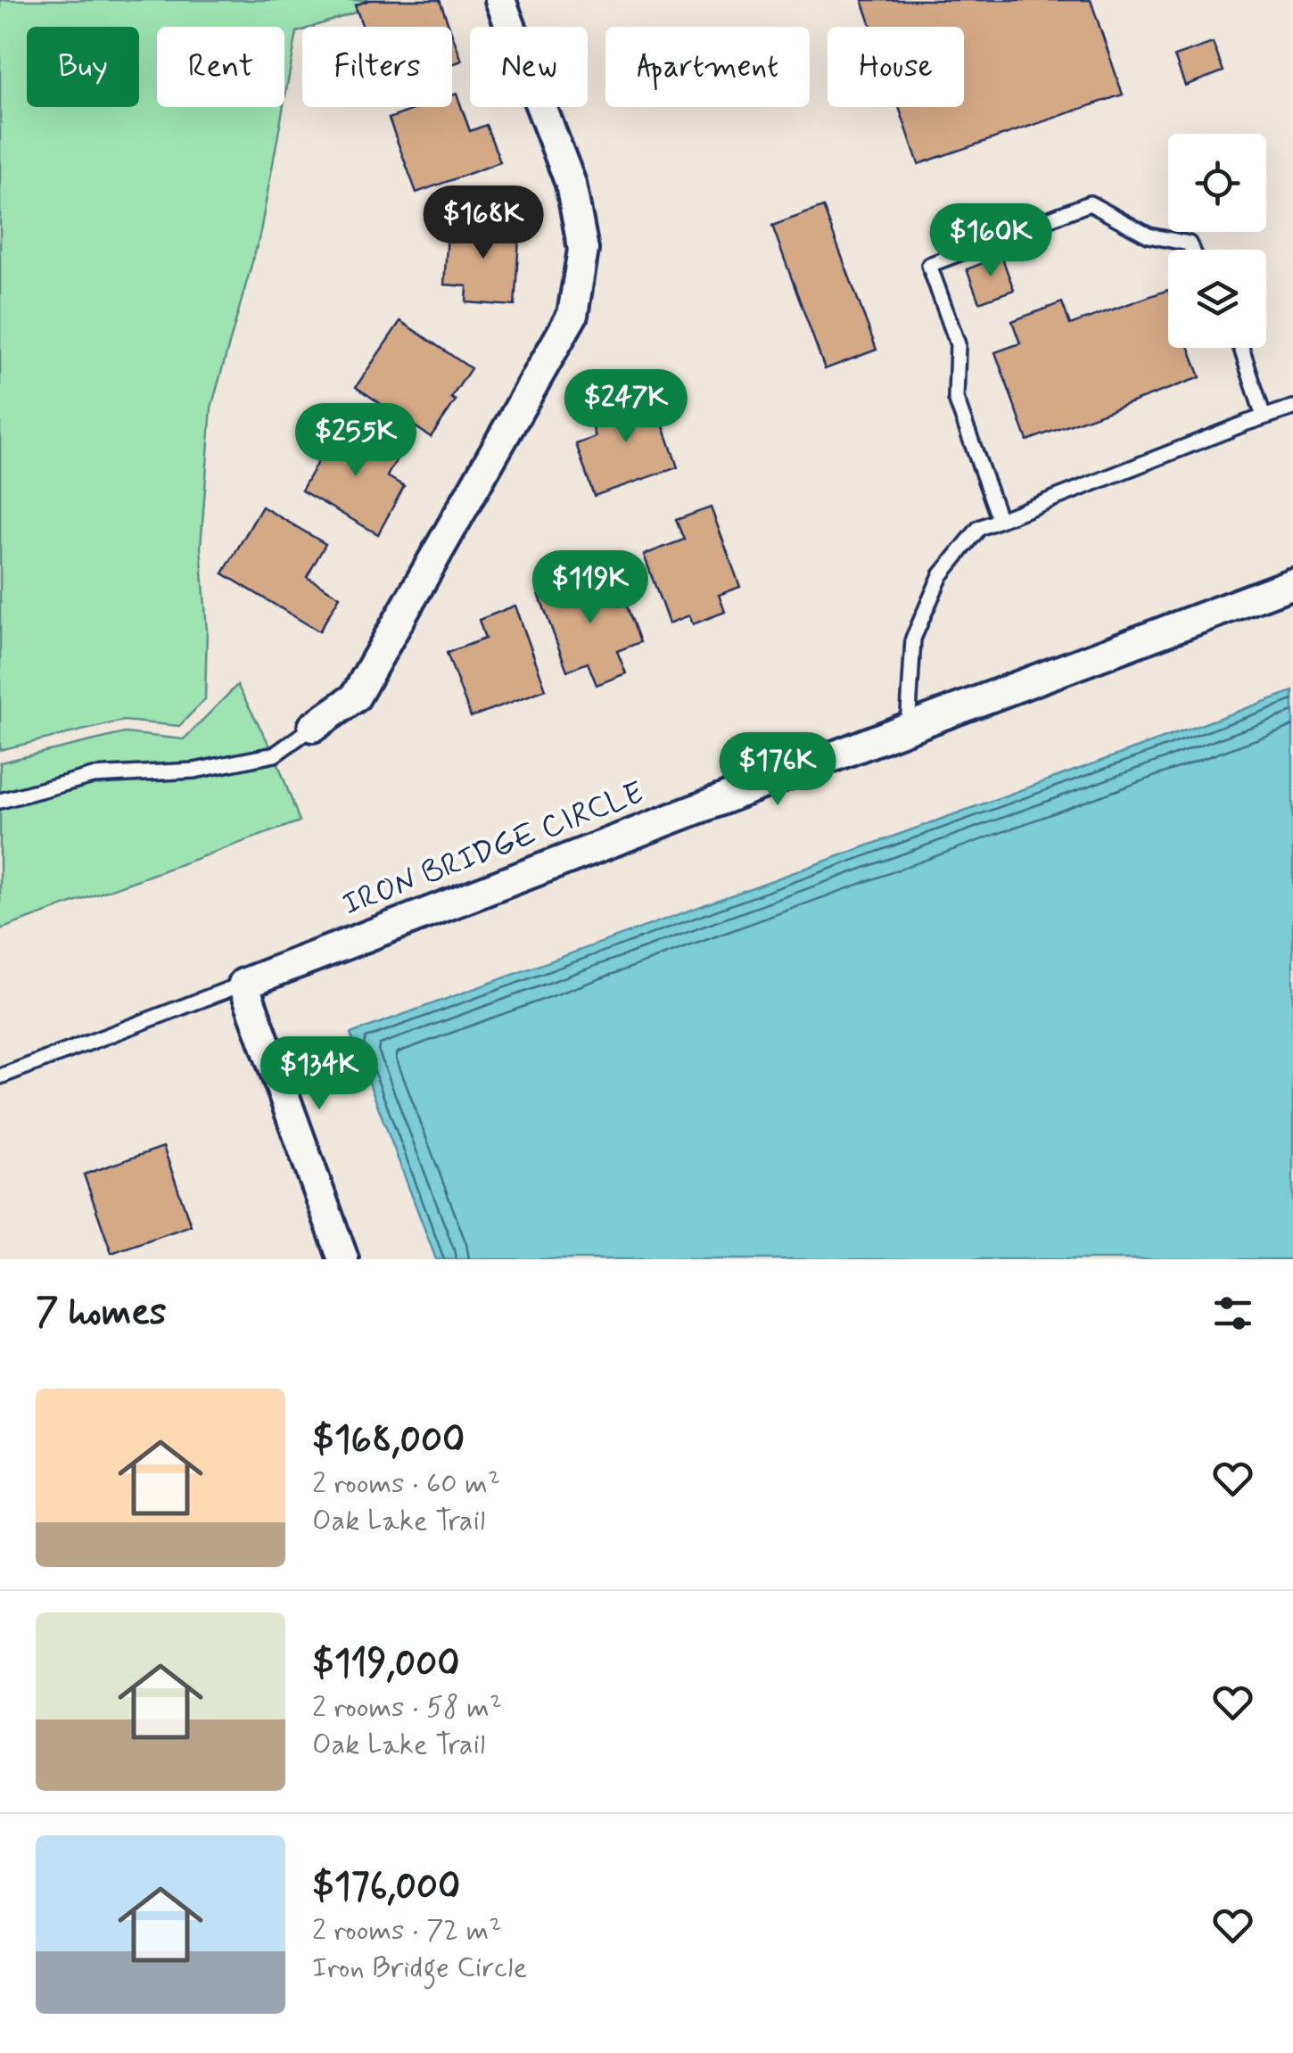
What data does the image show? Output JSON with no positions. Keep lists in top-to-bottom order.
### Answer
{
  "streets": {
    "street": ["IRON BRIDGE CIRCLE"]
  },
  "page": {
    "chip": [
      "Buy",
      "Rent",
      "Filters",
      "New",
      "Apartment",
      "House"
    ],
    "price": [
      "$168K",
      "$160K",
      "$247K",
      "$255K",
      "$119K",
      "$176K",
      "$134K"
    ],
    "heading": "7 homes",
    "list": [
      {
        "name": "$168,000",
        "note": "2 rooms · 60 m² · Oak Lake Trail"
      },
      {
        "name": "$119,000",
        "note": "2 rooms · 58 m² · Oak Lake Trail"
      },
      {
        "name": "$176,000",
        "note": "2 rooms · 72 m² · Iron Bridge Circle"
      }
    ]
  }
}
